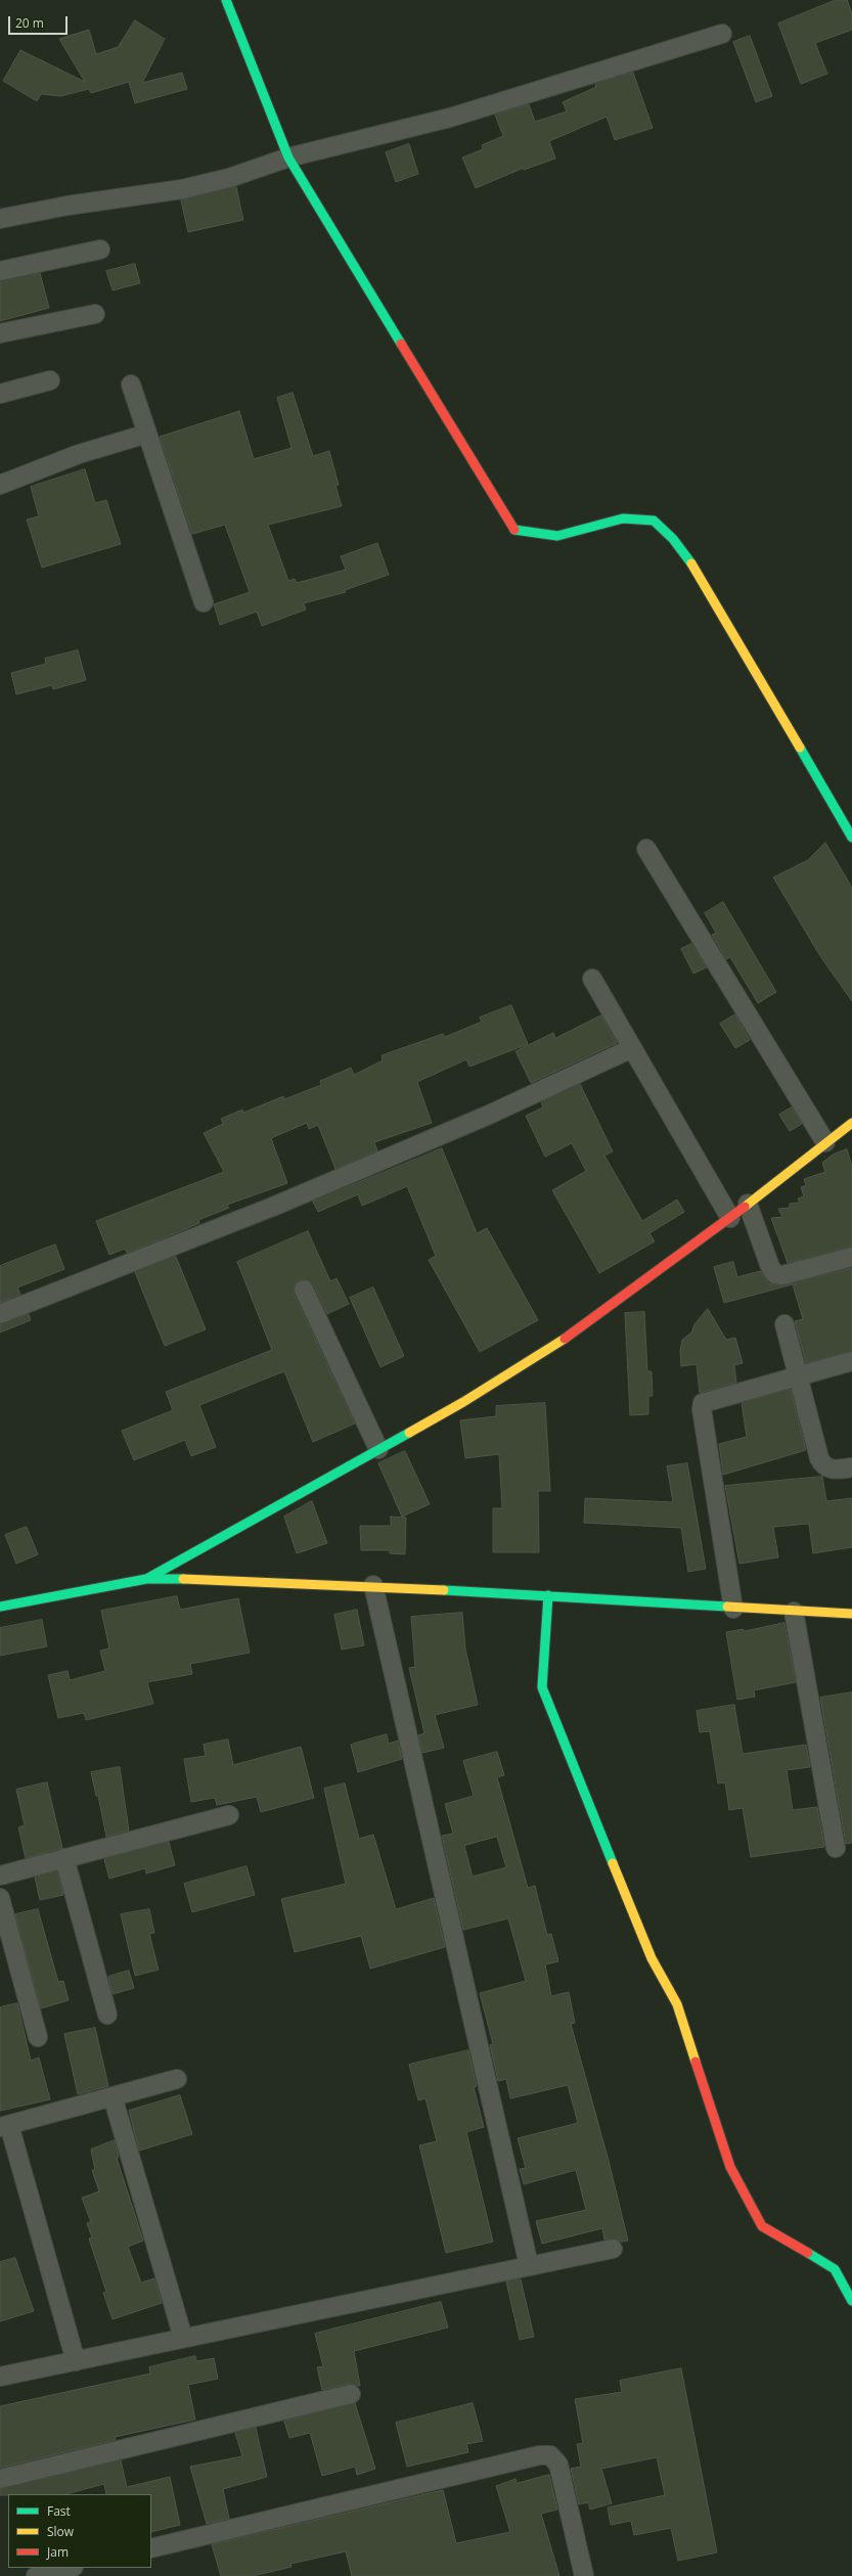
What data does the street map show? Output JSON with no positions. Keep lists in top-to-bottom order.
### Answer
{
  "legend": ["Fast", "Slow", "Jam"],
  "scale_bar": "20 m"
}
